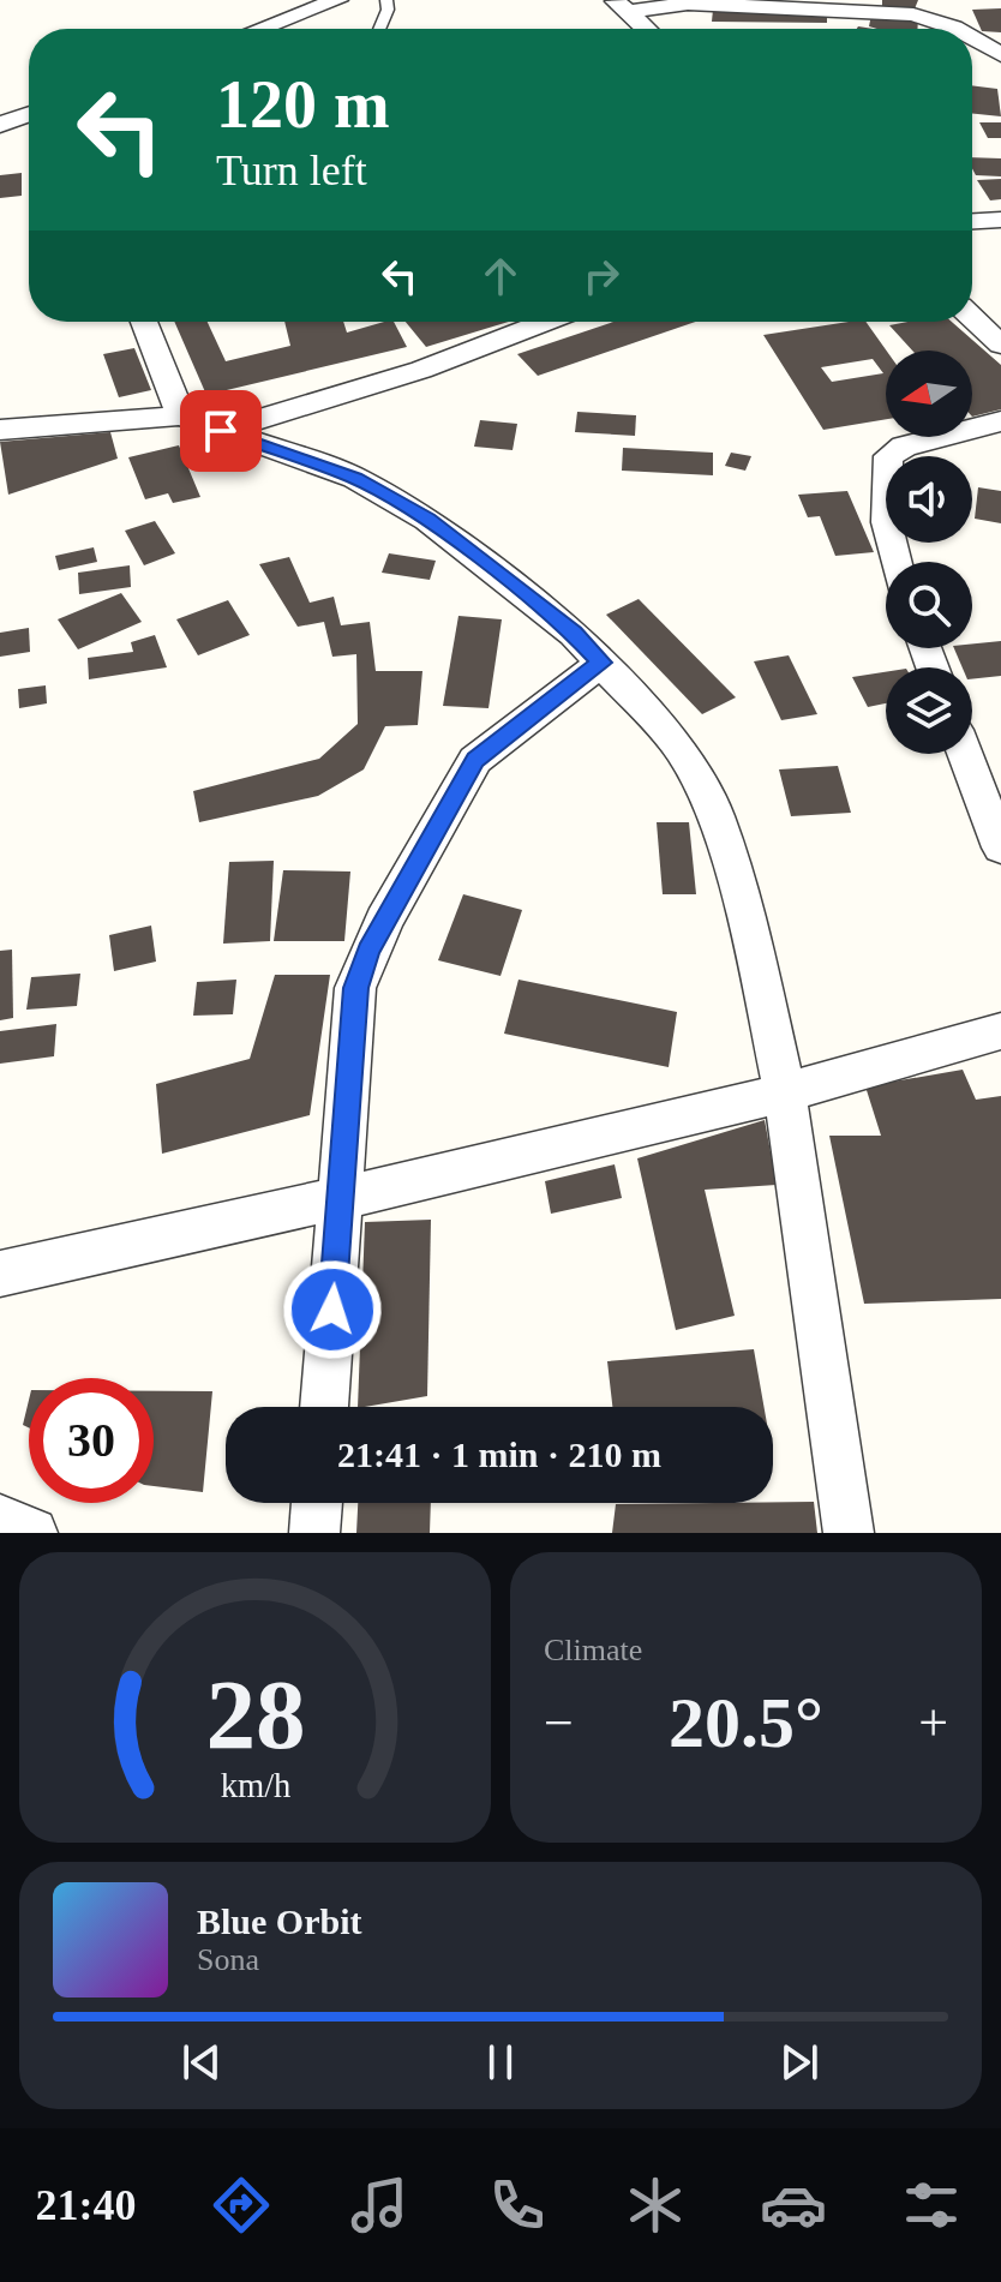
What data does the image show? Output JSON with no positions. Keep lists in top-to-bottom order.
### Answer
{
  "north": "left",
  "page": {
    "turn": ["120 m", "Turn left"],
    "limit": "30",
    "trip": "21:41 · 1 min · 210 m",
    "tile": "Climate",
    "heat": ["−", "20.5°", "+"],
    "song": ["Blue Orbit", "Sona"],
    "tabs": "21:40",
    "gauge": ["28", "km/h"]
  }
}
